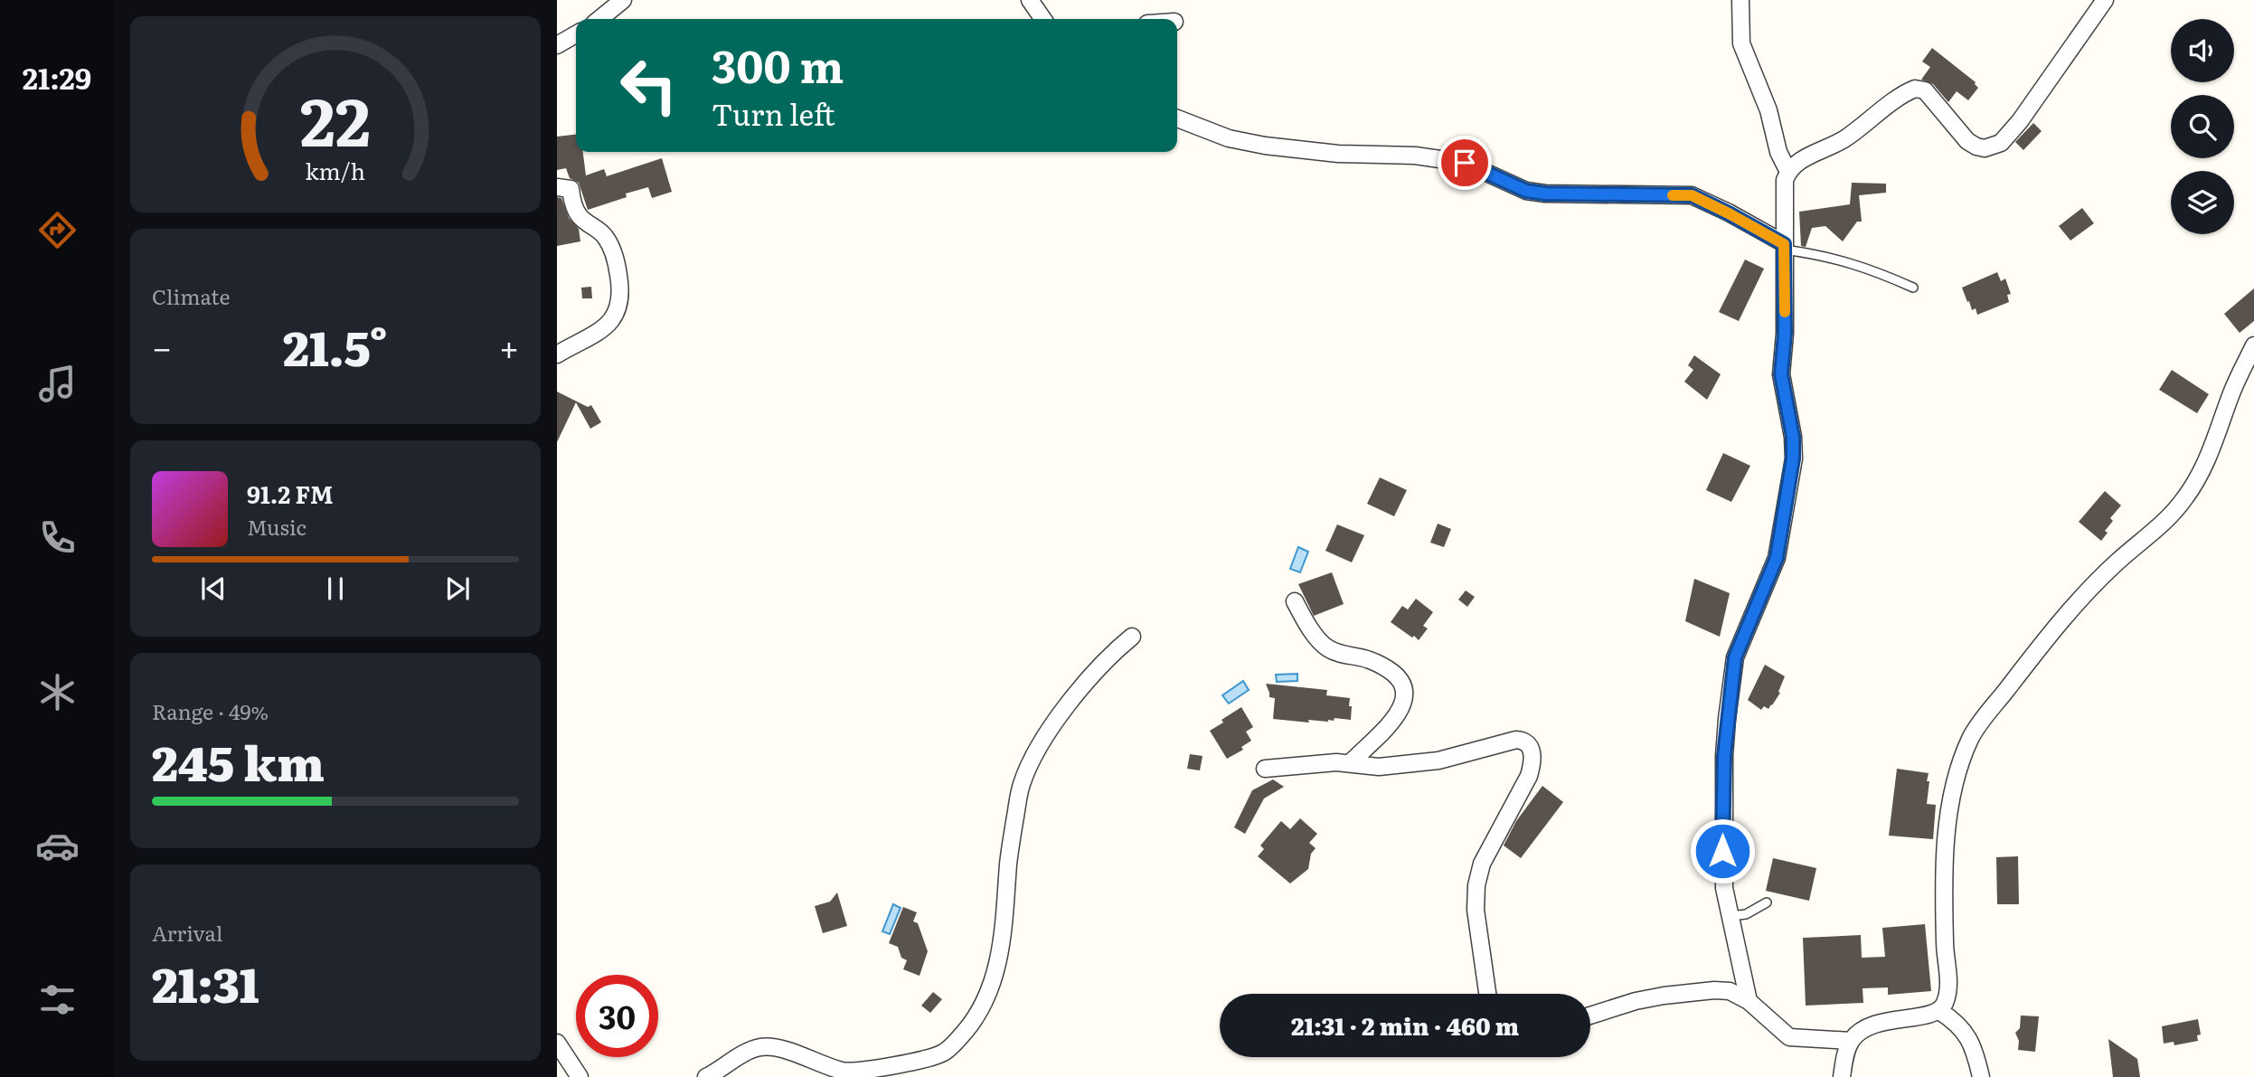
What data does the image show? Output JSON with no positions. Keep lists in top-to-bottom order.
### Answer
{
  "page": {
    "tabs": "21:29",
    "turn": ["300 m", "Turn left"],
    "tile": [
      "Climate",
      ["Range · 49%", "245 km"],
      ["Arrival", "21:31"]
    ],
    "heat": ["−", "21.5°", "+"],
    "song": ["91.2 FM", "Music"],
    "limit": "30",
    "trip": "21:31 · 2 min · 460 m",
    "gauge": ["22", "km/h"]
  }
}
